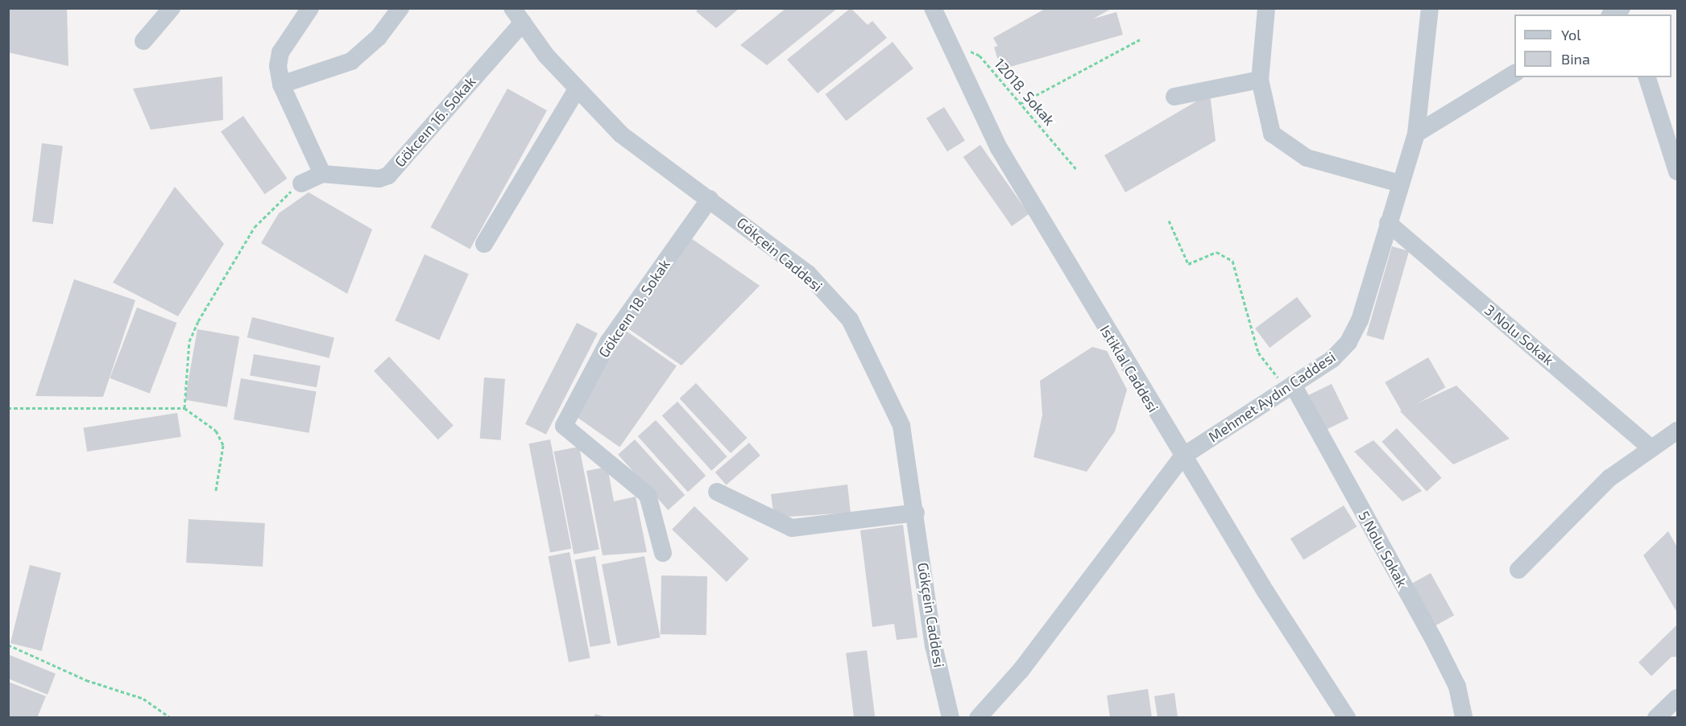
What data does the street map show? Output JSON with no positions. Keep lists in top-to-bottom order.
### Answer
{
  "streets": {
    "street": [
      "Gökceın 16. Sokak",
      "Gökçein Caddesi",
      "Gökceın 18. Sokak",
      "3 Nolu Sokak",
      "Istiklal Caddesi",
      "Mehmet Aydın Caddesi",
      "5 Nolu Sokak"
    ],
    "path": ["12018. Sokak"]
  },
  "crossings": [
    ["12018. Sokak", "Istiklal Caddesi"],
    ["Gökceın 16. Sokak", "Gökçein Caddesi"],
    ["Gökçein Caddesi", "Gökceın 18. Sokak"],
    ["3 Nolu Sokak", "Mehmet Aydın Caddesi"],
    ["Istiklal Caddesi", "Mehmet Aydın Caddesi"],
    ["Mehmet Aydın Caddesi", "5 Nolu Sokak"]
  ],
  "legend": ["Yol", "Bina"]
}
